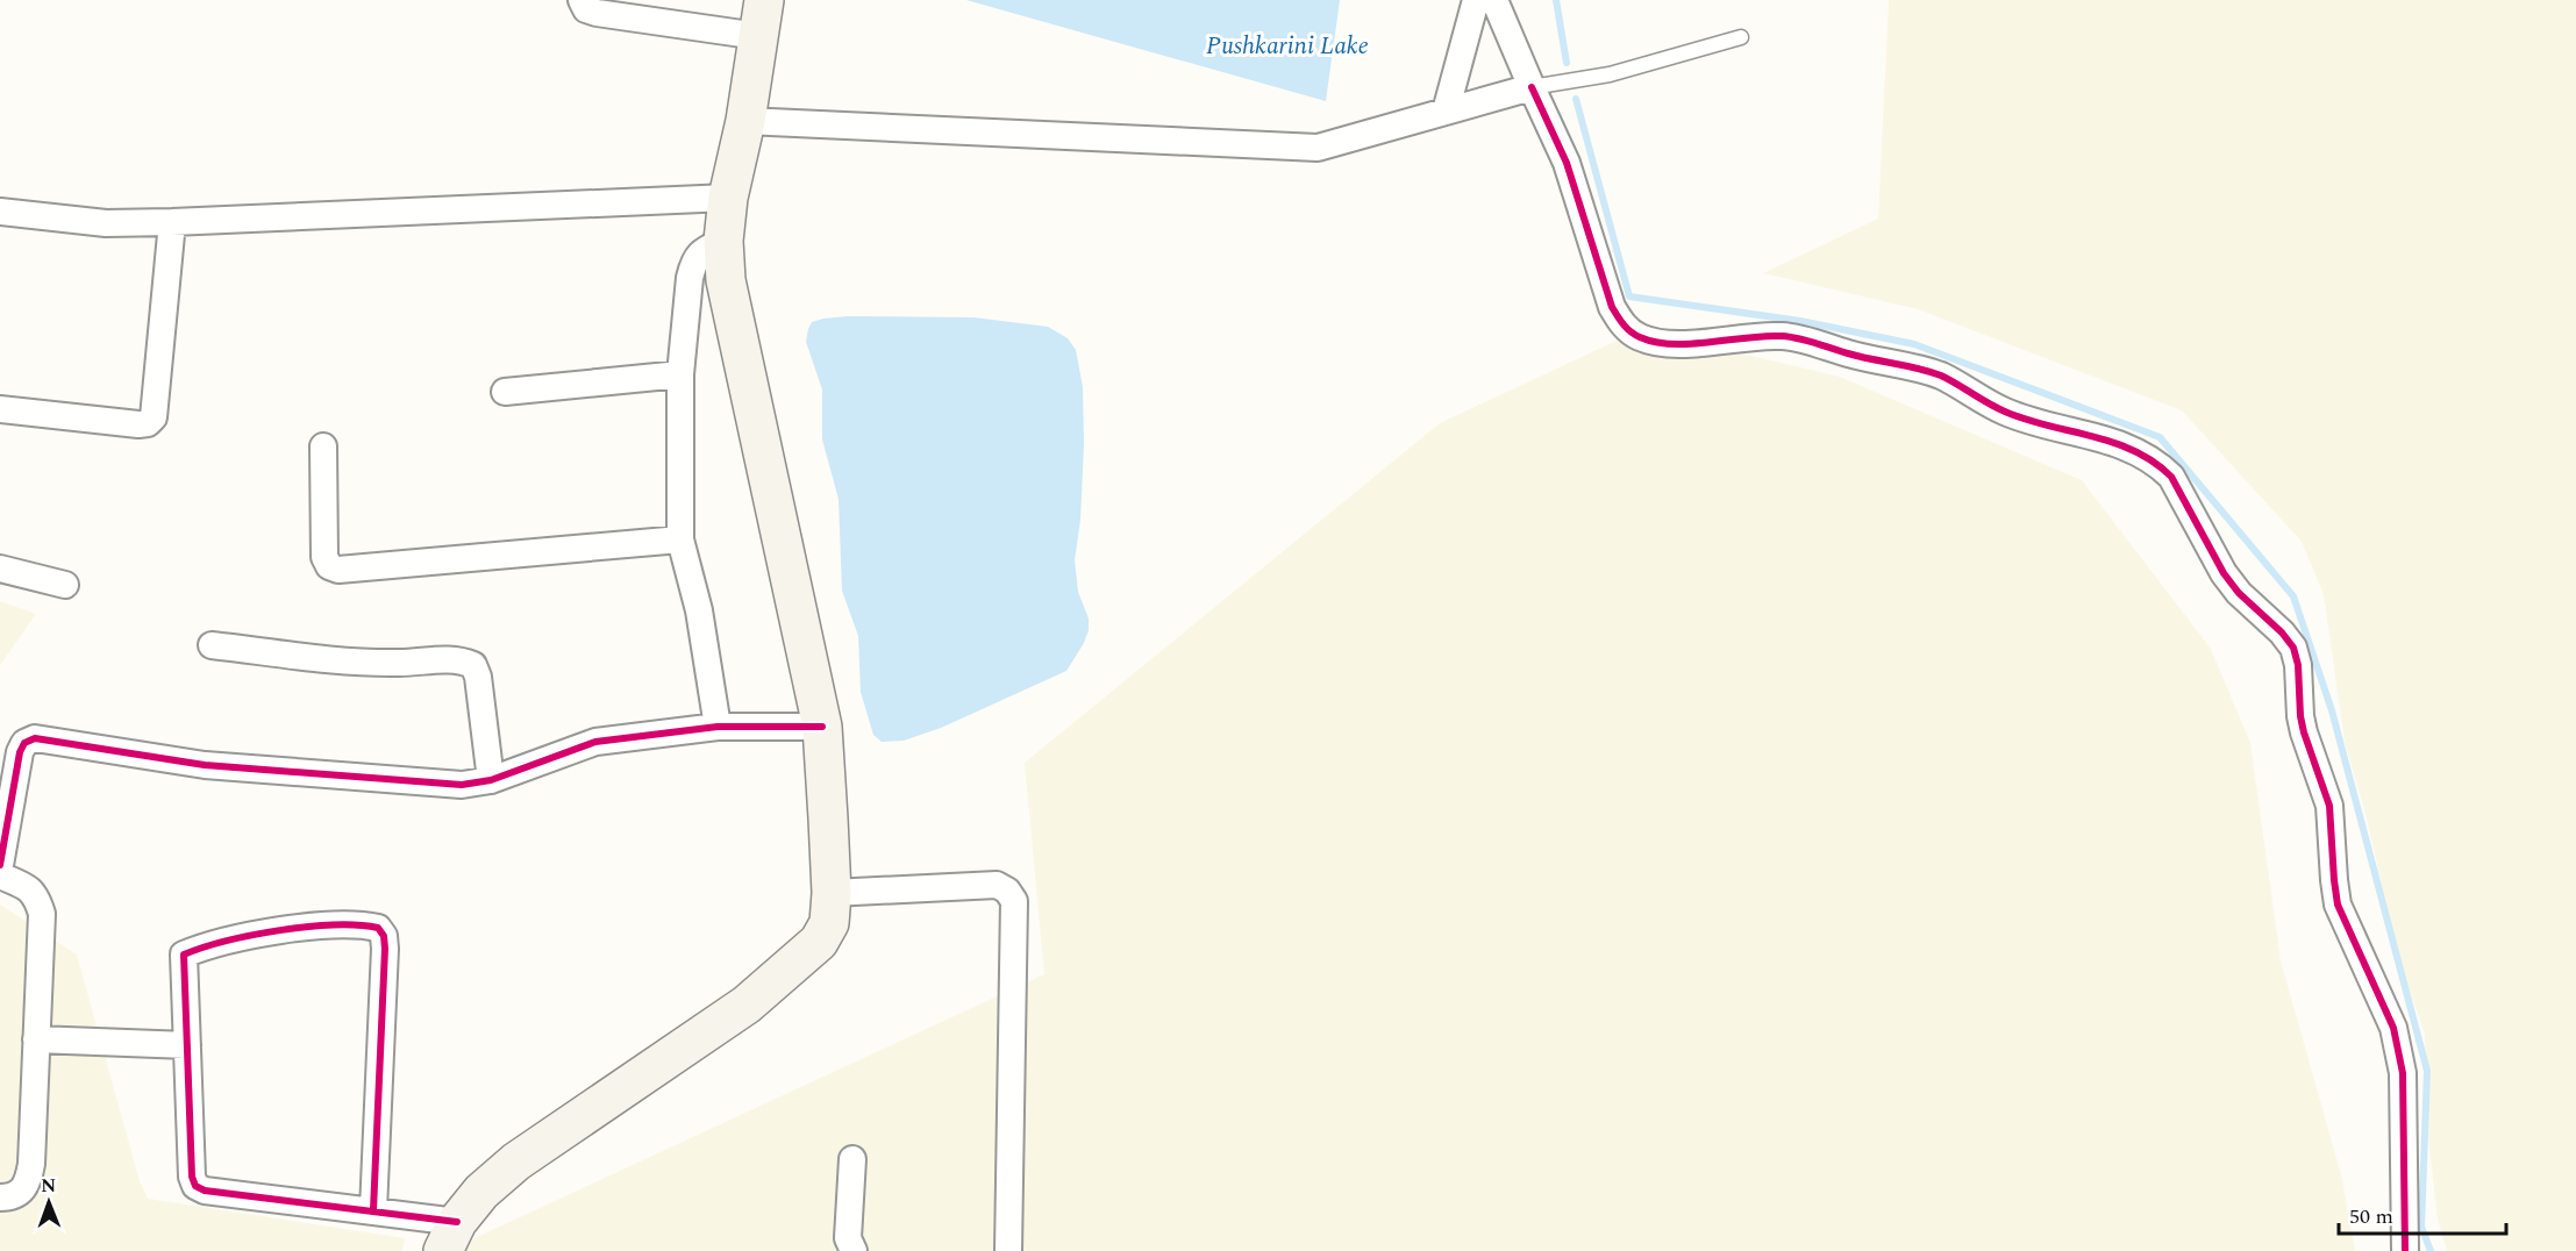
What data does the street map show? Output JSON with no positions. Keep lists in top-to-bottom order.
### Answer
{
  "water": ["Pushkarini Lake"],
  "scale_bar": "50 m",
  "north": "top"
}
